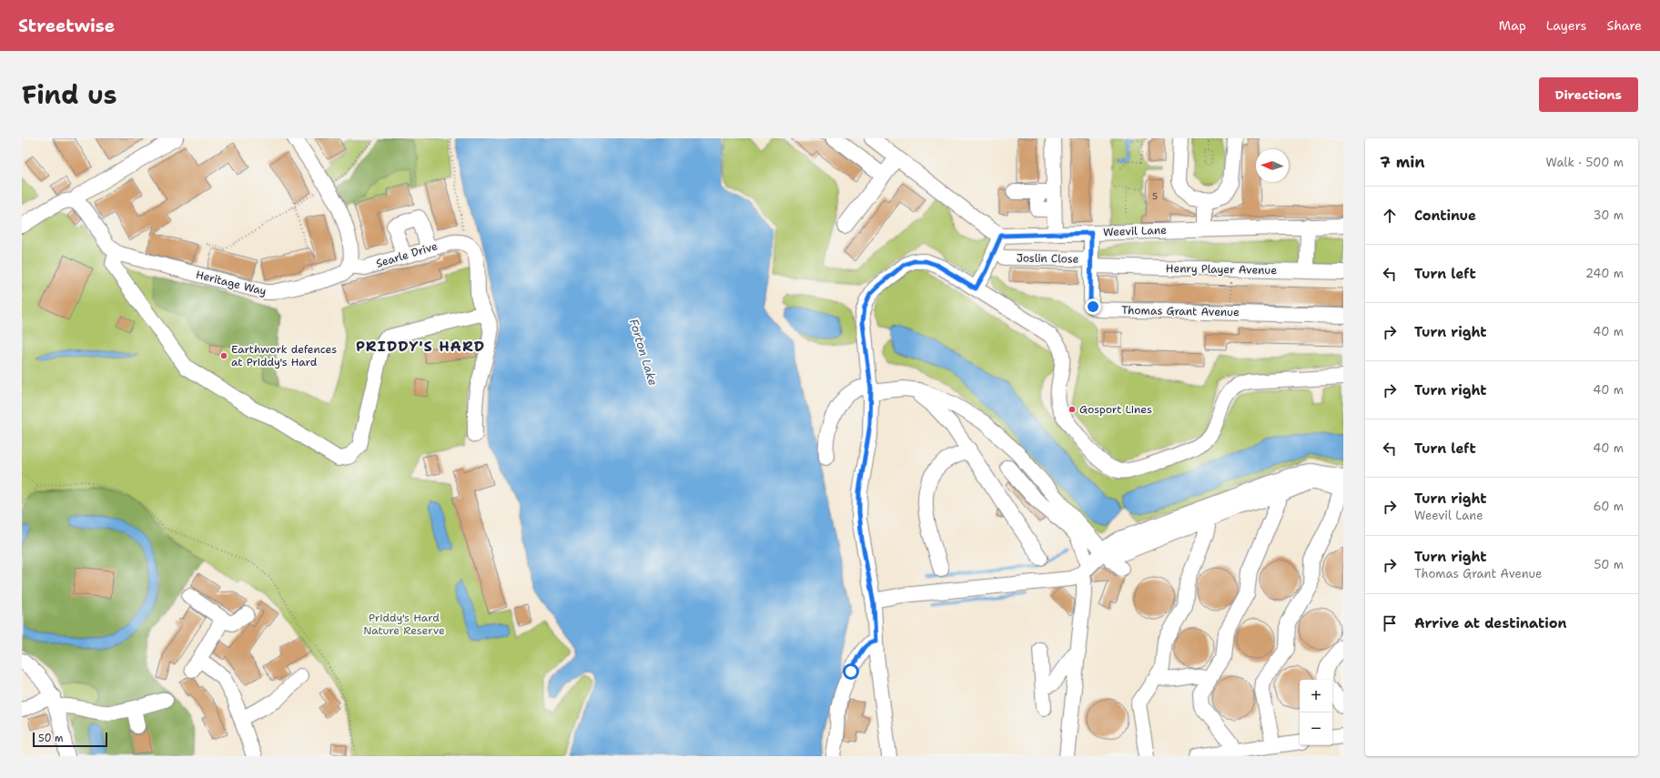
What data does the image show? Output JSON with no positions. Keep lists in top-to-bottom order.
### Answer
{
  "streets": {
    "street": [
      "Weevil Lane",
      "Searle Drive",
      "Joslin Close",
      "Henry Player Avenue",
      "Heritage Way",
      "Thomas Grant Avenue"
    ]
  },
  "crossings": [
    ["Weevil Lane", "Thomas Grant Avenue"],
    ["Searle Drive", "Heritage Way"],
    ["Joslin Close", "Henry Player Avenue"],
    ["Joslin Close", "Thomas Grant Avenue"],
    ["Henry Player Avenue", "Thomas Grant Avenue"]
  ],
  "districts": ["PRIDDY'S HARD"],
  "water": ["Forton Lake"],
  "parks": ["Priddy's Hard Nature Reserve"],
  "places": ["Earthwork defences at Priddy's Hard", "Gosport Lines"],
  "house_numbers": ["5"],
  "scale_bar": "50 m",
  "north": "left",
  "page": {
    "header": "Streetwise",
    "nav": ["Map", "Layers", "Share"],
    "title": "Find us",
    "buttons": "Directions",
    "heading": ["7 min", "Walk · 500 m"],
    "list": [
      ["Continue", "30 m"],
      ["Turn left", "240 m"],
      ["Turn right", "40 m"],
      ["Turn right", "40 m"],
      ["Turn left", "40 m"],
      ["Turn right", "Weevil Lane", "60 m"],
      ["Turn right", "Thomas Grant Avenue", "50 m"],
      "Arrive at destination"
    ],
    "map_buttons": ["+", "−"],
    "scale": "50 m"
  }
}
